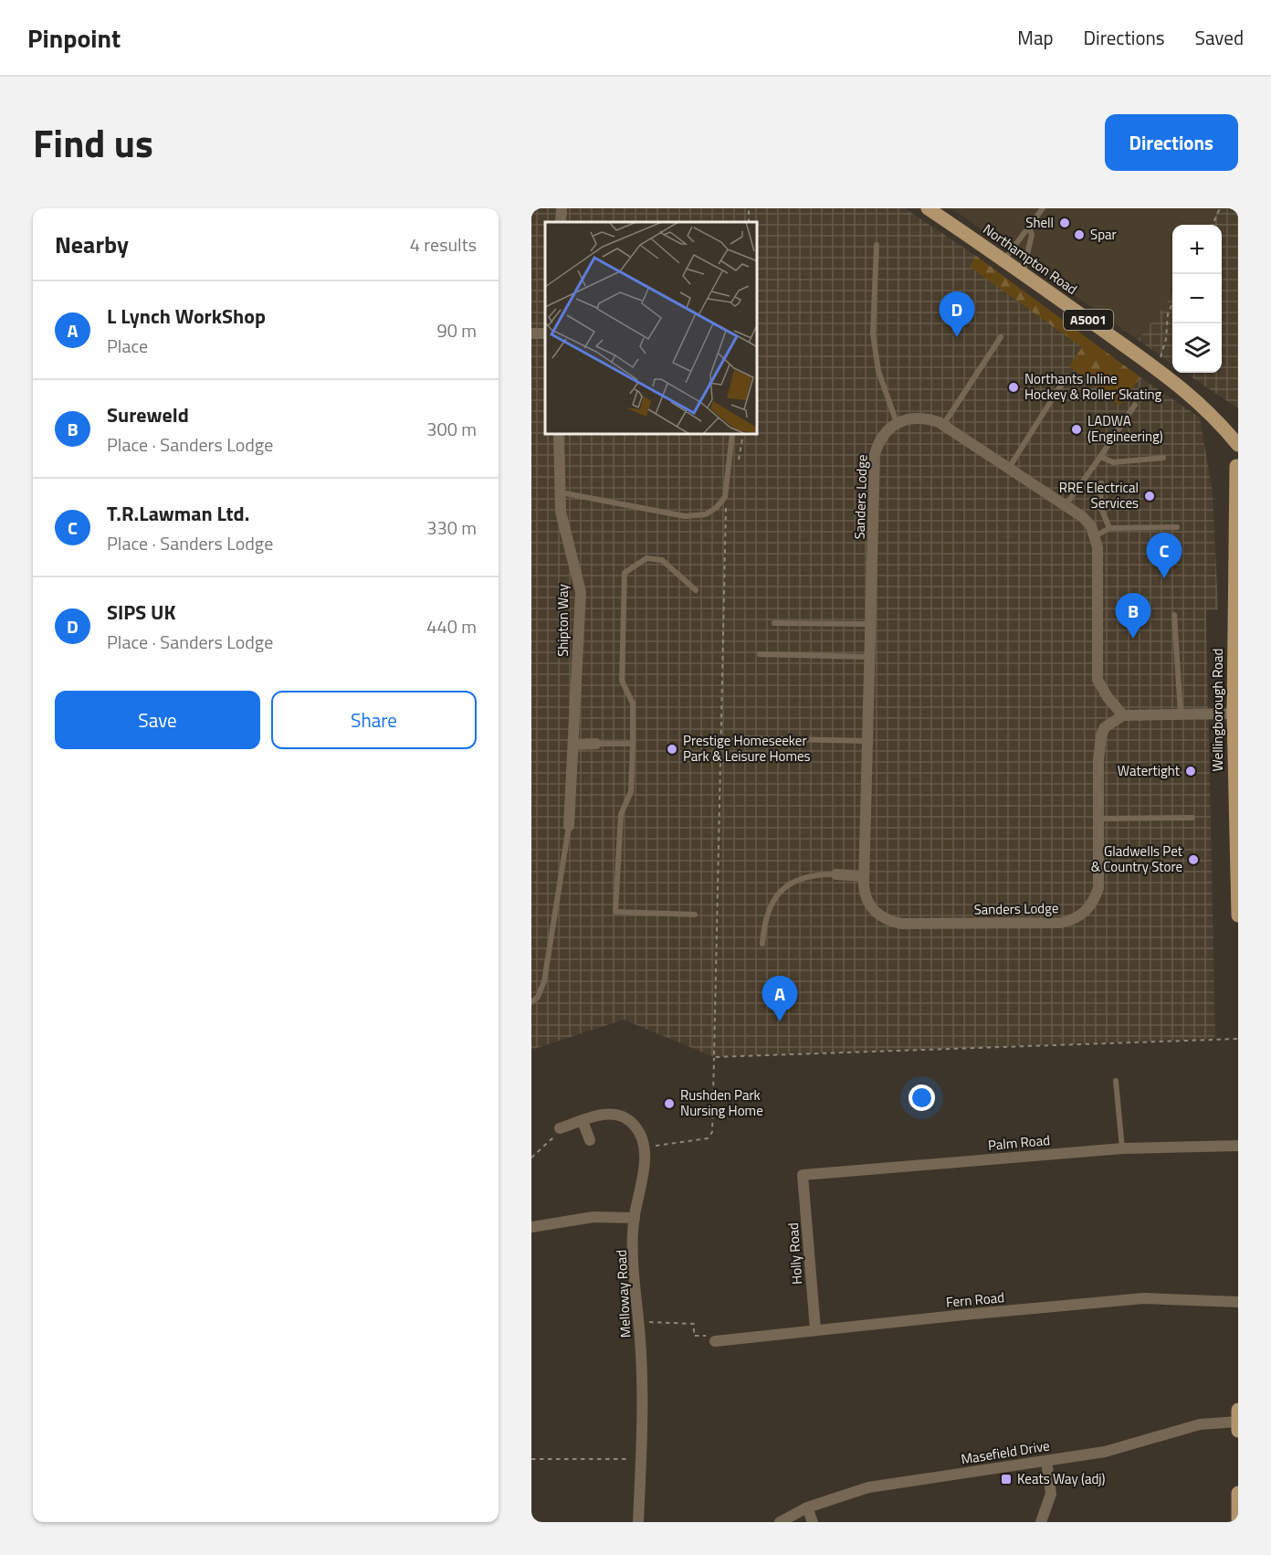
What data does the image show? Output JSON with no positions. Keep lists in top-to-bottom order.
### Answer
{
  "streets": {
    "main road": ["Northampton Road", "A5001", "Wellingborough Road"],
    "street": [
      "Sanders Lodge",
      "Shipton Way",
      "Palm Road",
      "Holly Road",
      "Melloway Road",
      "Fern Road",
      "Masefield Drive"
    ]
  },
  "crossings": [
    ["Northampton Road", "A5001"],
    ["A5001", "Wellingborough Road"],
    ["Palm Road", "Holly Road"],
    ["Holly Road", "Fern Road"]
  ],
  "places": {
    "other": [
      "Shell",
      "Spar",
      "Northants Inline Hockey & Roller Skating",
      "LADWA (Engineering)",
      "RRE Electrical Services",
      "Prestige Homeseeker Park & Leisure Homes",
      "Watertight",
      "Gladwells Pet & Country Store",
      "Rushden Park Nursing Home"
    ],
    "transit": ["Keats Way (adj)"]
  },
  "page": {
    "header": "Pinpoint",
    "nav": ["Map", "Directions", "Saved"],
    "title": "Find us",
    "buttons": [
      "Directions",
      ["Save", "Share"]
    ],
    "heading": ["Nearby", "4 results"],
    "map_buttons": ["+", "−"],
    "list": [
      {
        "mark": "A",
        "name": "L Lynch WorkShop",
        "note": "Place",
        "value": "90 m"
      },
      {
        "mark": "B",
        "name": "Sureweld",
        "note": "Place · Sanders Lodge",
        "value": "300 m"
      },
      {
        "mark": "C",
        "name": "T.R.Lawman Ltd.",
        "note": "Place · Sanders Lodge",
        "value": "330 m"
      },
      {
        "mark": "D",
        "name": "SIPS UK",
        "note": "Place · Sanders Lodge",
        "value": "440 m"
      }
    ],
    "pins": [
      "D",
      "C",
      "B",
      "A"
    ]
  }
}
